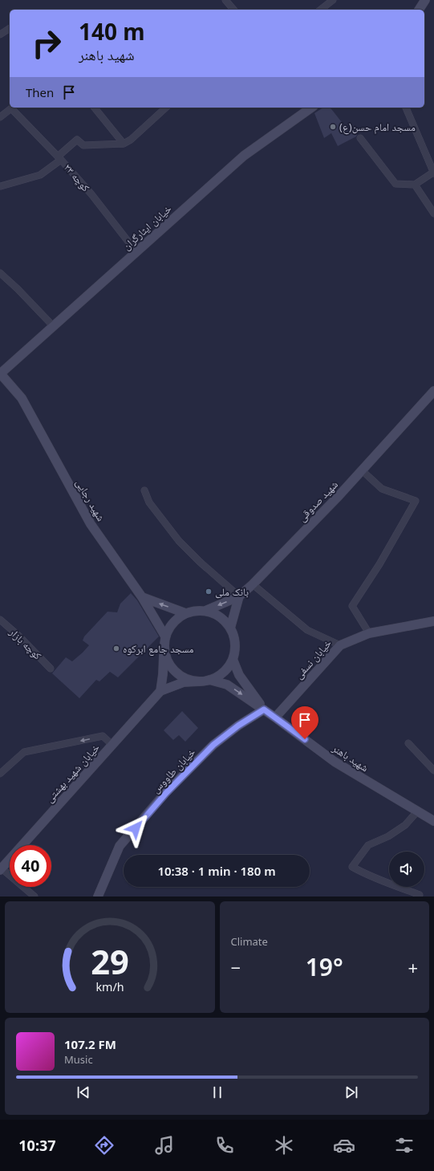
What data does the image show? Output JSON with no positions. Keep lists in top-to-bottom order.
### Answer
{
  "streets": {
    "street": [
      "کوچه ۲۳",
      "خیابان ایثارگران",
      "شهید رجایی",
      "شهید صدوقی",
      "کوچه بازار",
      "خیابان نسفی",
      "شهید باهنر",
      "خیابان طاووس",
      "خیابان شهید بهشتی"
    ]
  },
  "crossings": [
    ["کوچه ۲۳", "خیابان ایثارگران"],
    ["خیابان ایثارگران", "شهید رجایی"],
    ["شهید رجایی", "شهید صدوقی"],
    ["شهید رجایی", "شهید باهنر"],
    ["شهید صدوقی", "شهید باهنر"],
    ["خیابان نسفی", "شهید باهنر"],
    ["شهید باهنر", "خیابان طاووس"]
  ],
  "places": ["مسجد امام حسن(ع)", "بانک ملی", "مسجد جامع ابرکوه"],
  "page": {
    "turn": ["140 m", "شهید باهنر"],
    "then": "Then",
    "limit": "40",
    "trip": "10:38 · 1 min · 180 m",
    "tile": "Climate",
    "heat": ["−", "19°", "+"],
    "song": ["107.2 FM", "Music"],
    "tabs": "10:37",
    "gauge": ["29", "km/h"]
  }
}
